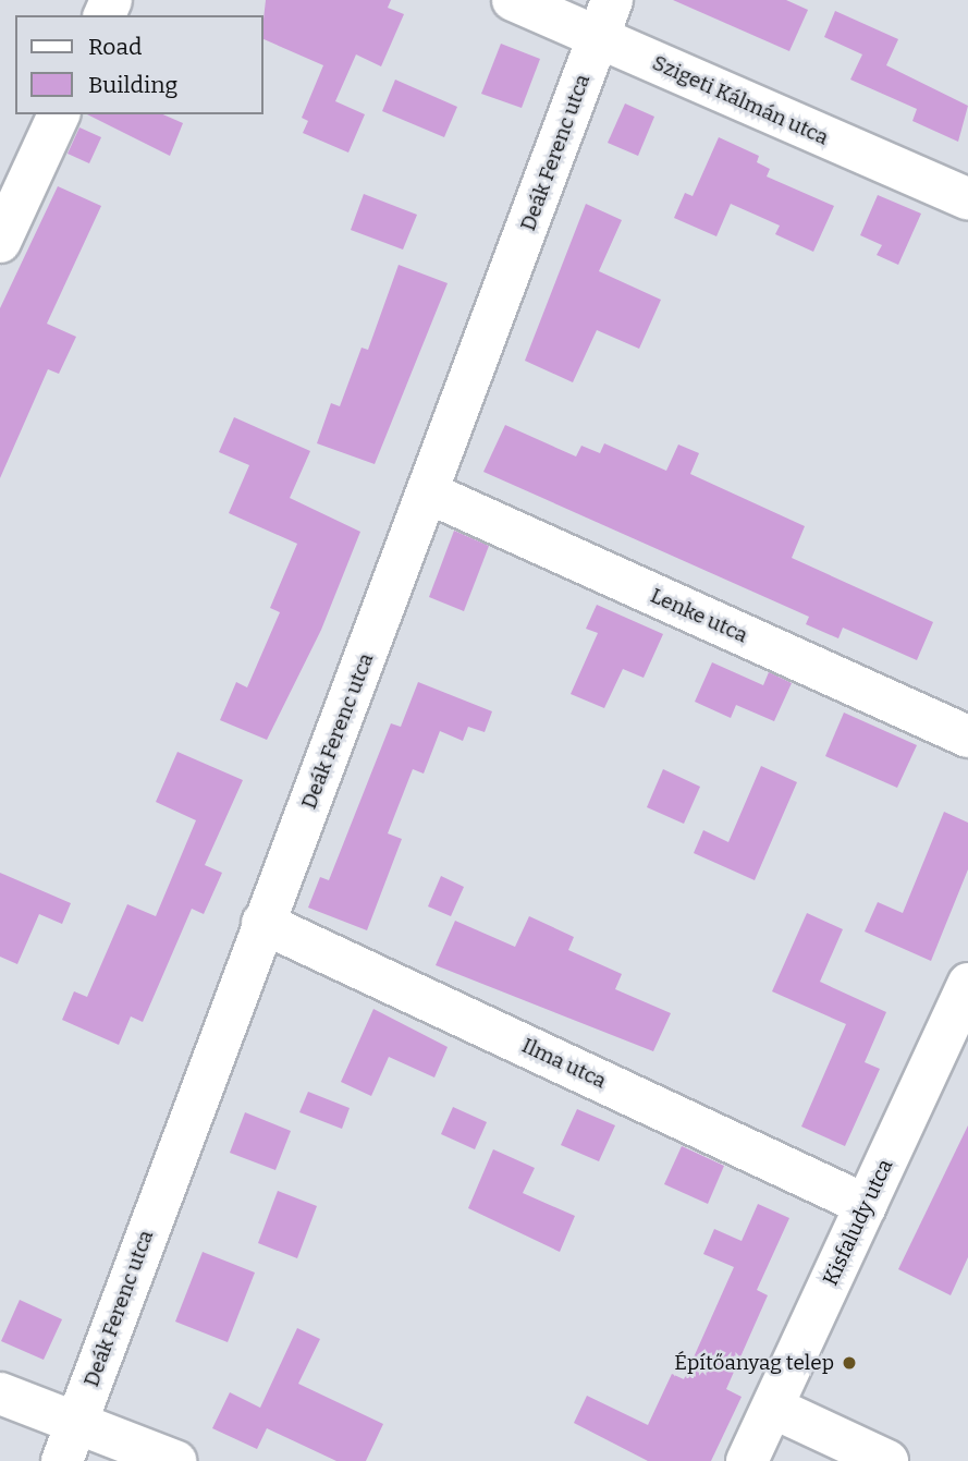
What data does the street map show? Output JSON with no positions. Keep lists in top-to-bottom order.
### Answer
{
  "streets": {
    "street": [
      "Szigeti Kálmán utca",
      "Deák Ferenc utca",
      "Lenke utca",
      "Ilma utca",
      "Kisfaludy utca"
    ]
  },
  "crossings": [
    ["Szigeti Kálmán utca", "Deák Ferenc utca"],
    ["Deák Ferenc utca", "Lenke utca"],
    ["Deák Ferenc utca", "Ilma utca"],
    ["Ilma utca", "Kisfaludy utca"]
  ],
  "places": ["Építőanyag telep"],
  "legend": ["Road", "Building"]
}
